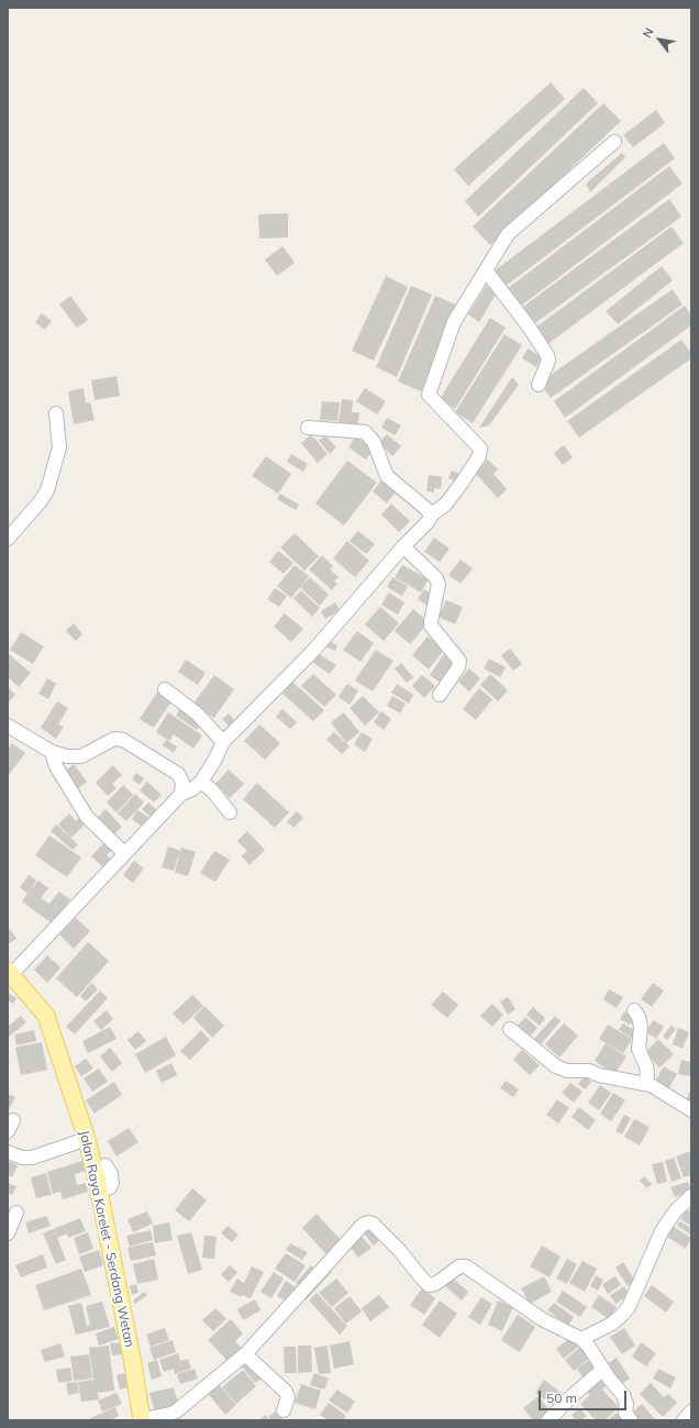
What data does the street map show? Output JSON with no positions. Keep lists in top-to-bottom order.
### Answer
{
  "streets": {
    "main road": ["Jalan Raya Korelet - Serdang Wetan"]
  },
  "scale_bar": "50 m",
  "north": "top left"
}
